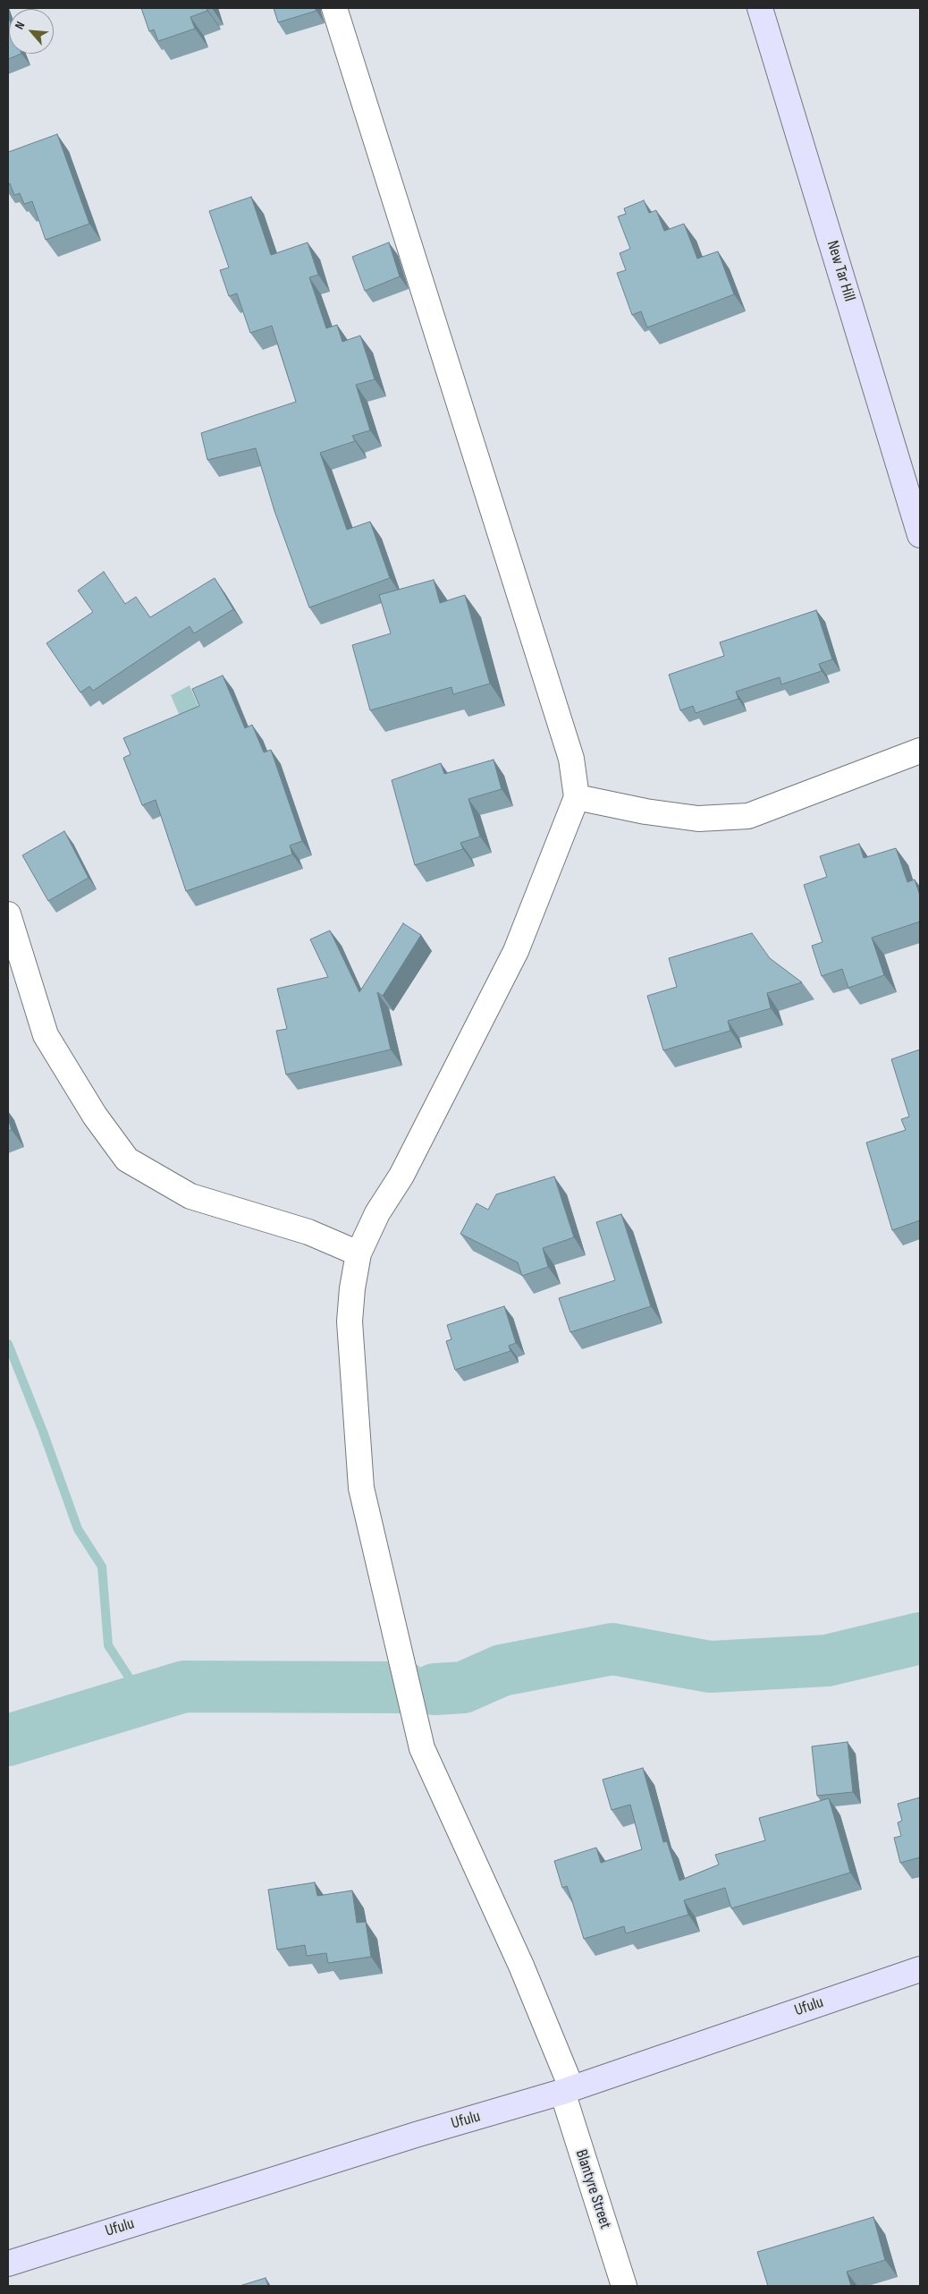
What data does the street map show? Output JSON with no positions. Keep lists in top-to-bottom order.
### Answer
{
  "streets": {
    "street": ["New Tar Hill", "Ufulu", "Blantyre Street"]
  },
  "crossings": [
    ["Ufulu", "Blantyre Street"]
  ],
  "north": "top left"
}
